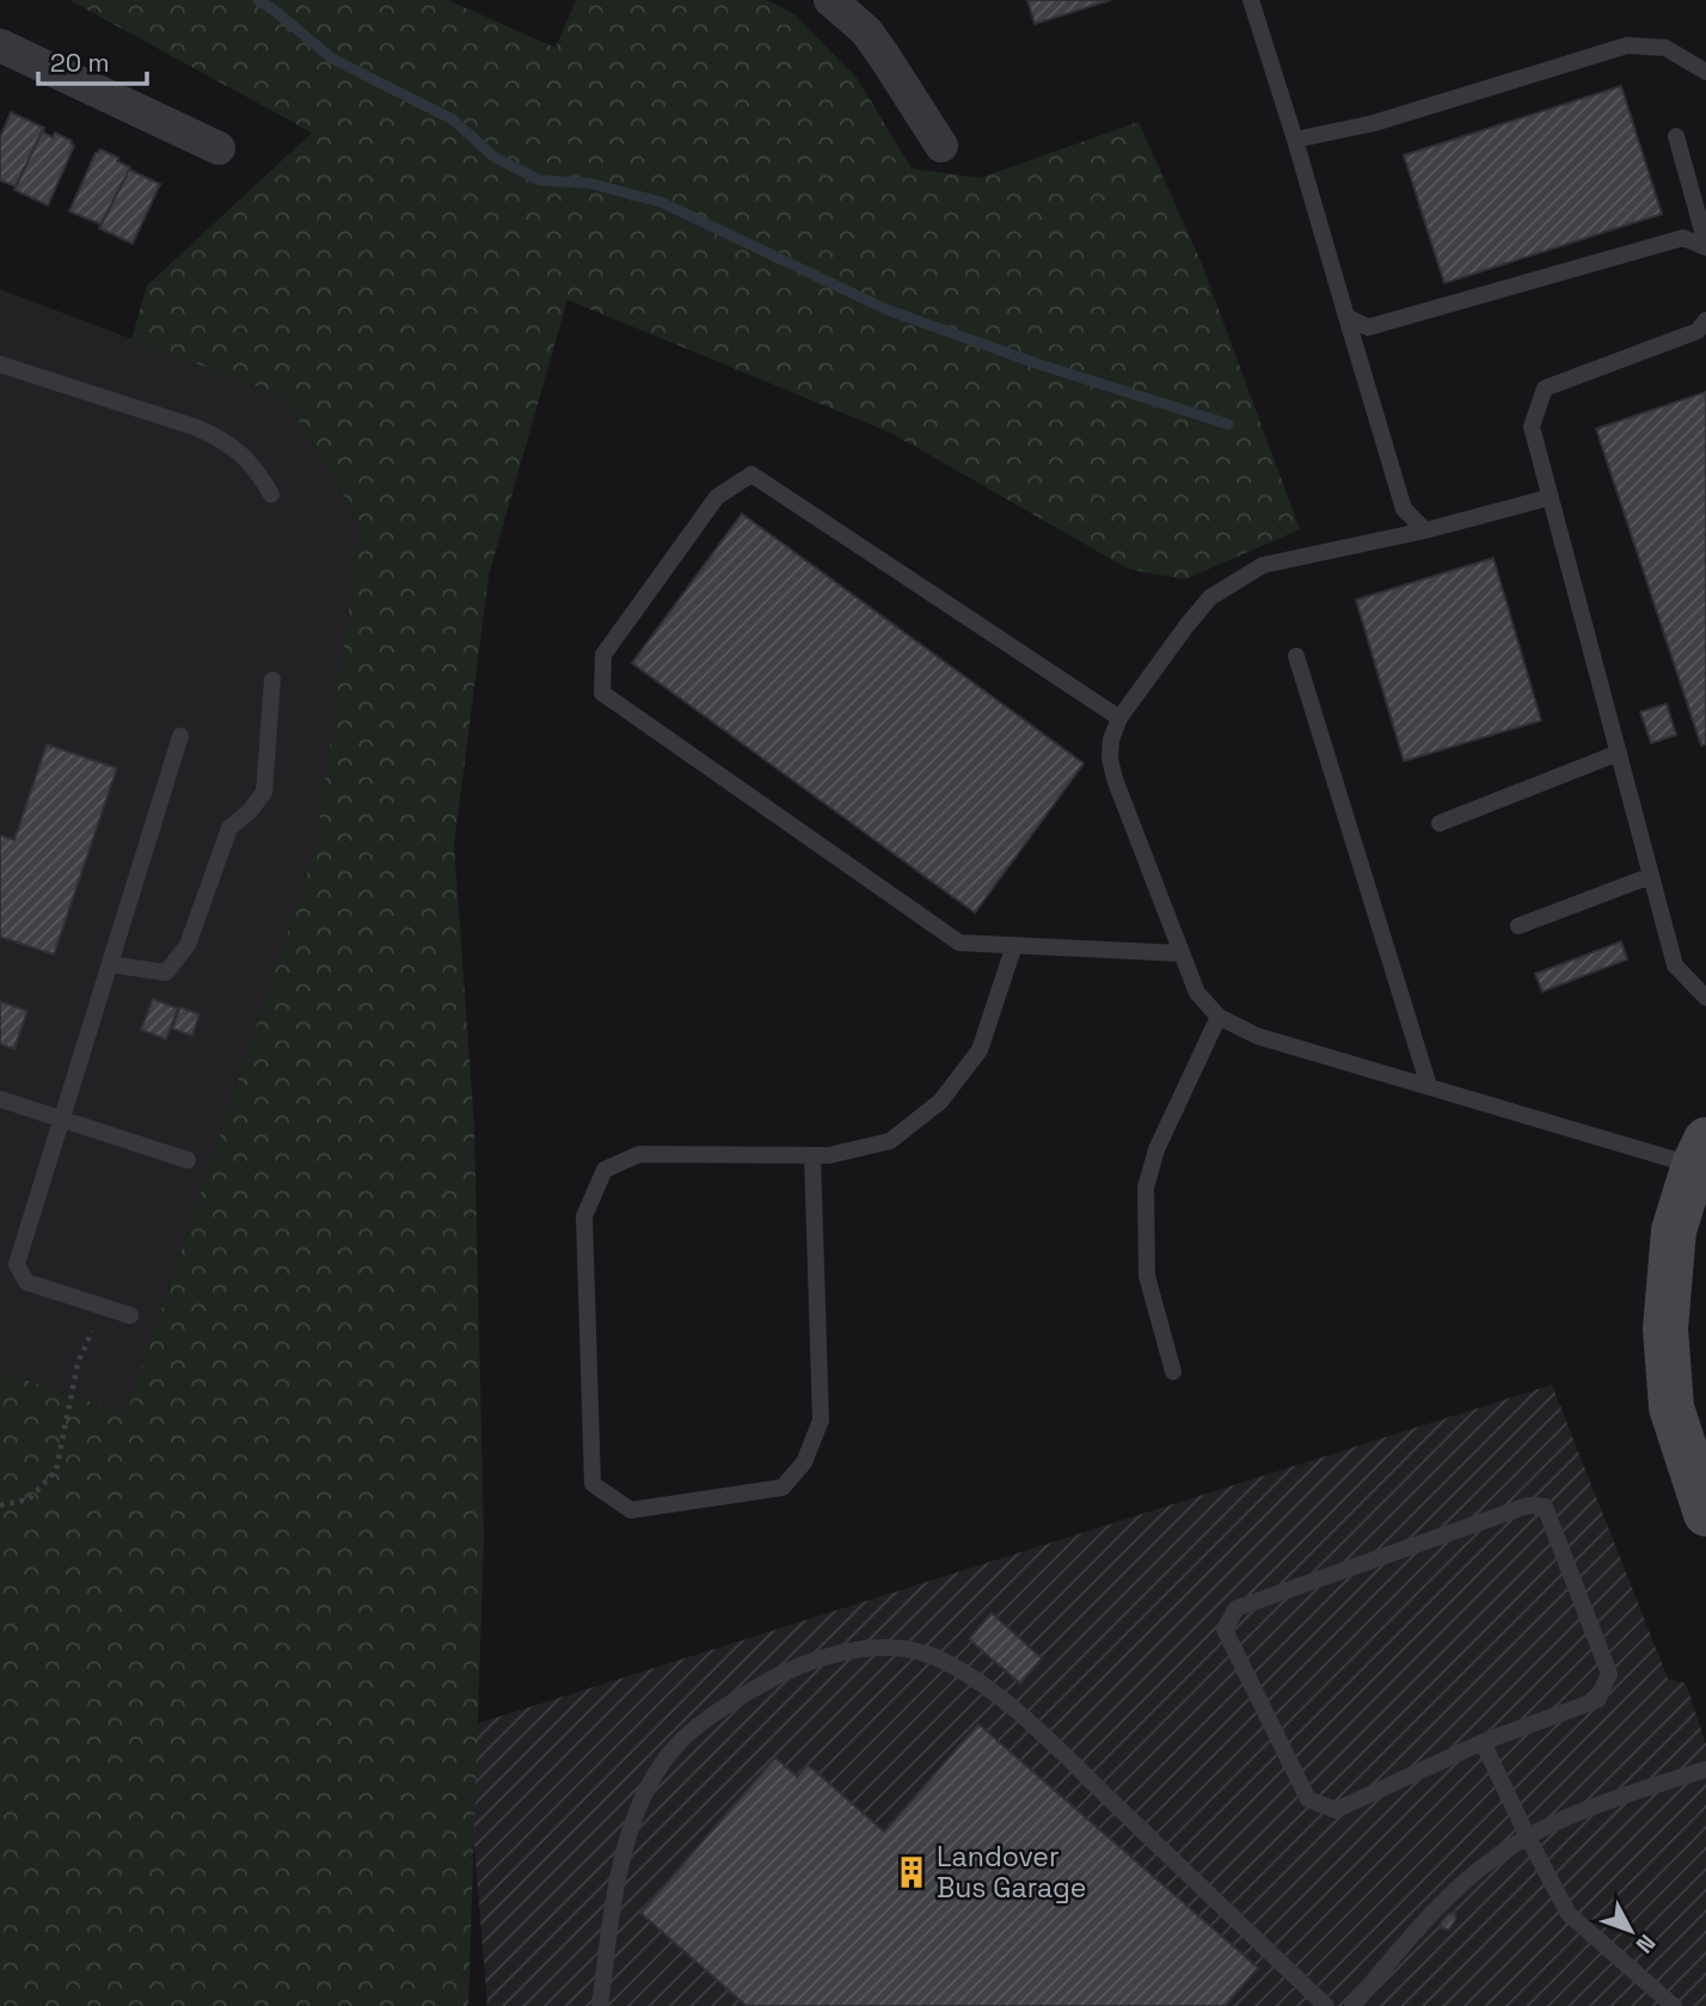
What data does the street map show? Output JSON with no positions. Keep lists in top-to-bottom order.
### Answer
{
  "places": {
    "building": ["Landover Bus Garage"]
  },
  "scale_bar": "20 m",
  "north": "bottom right"
}
